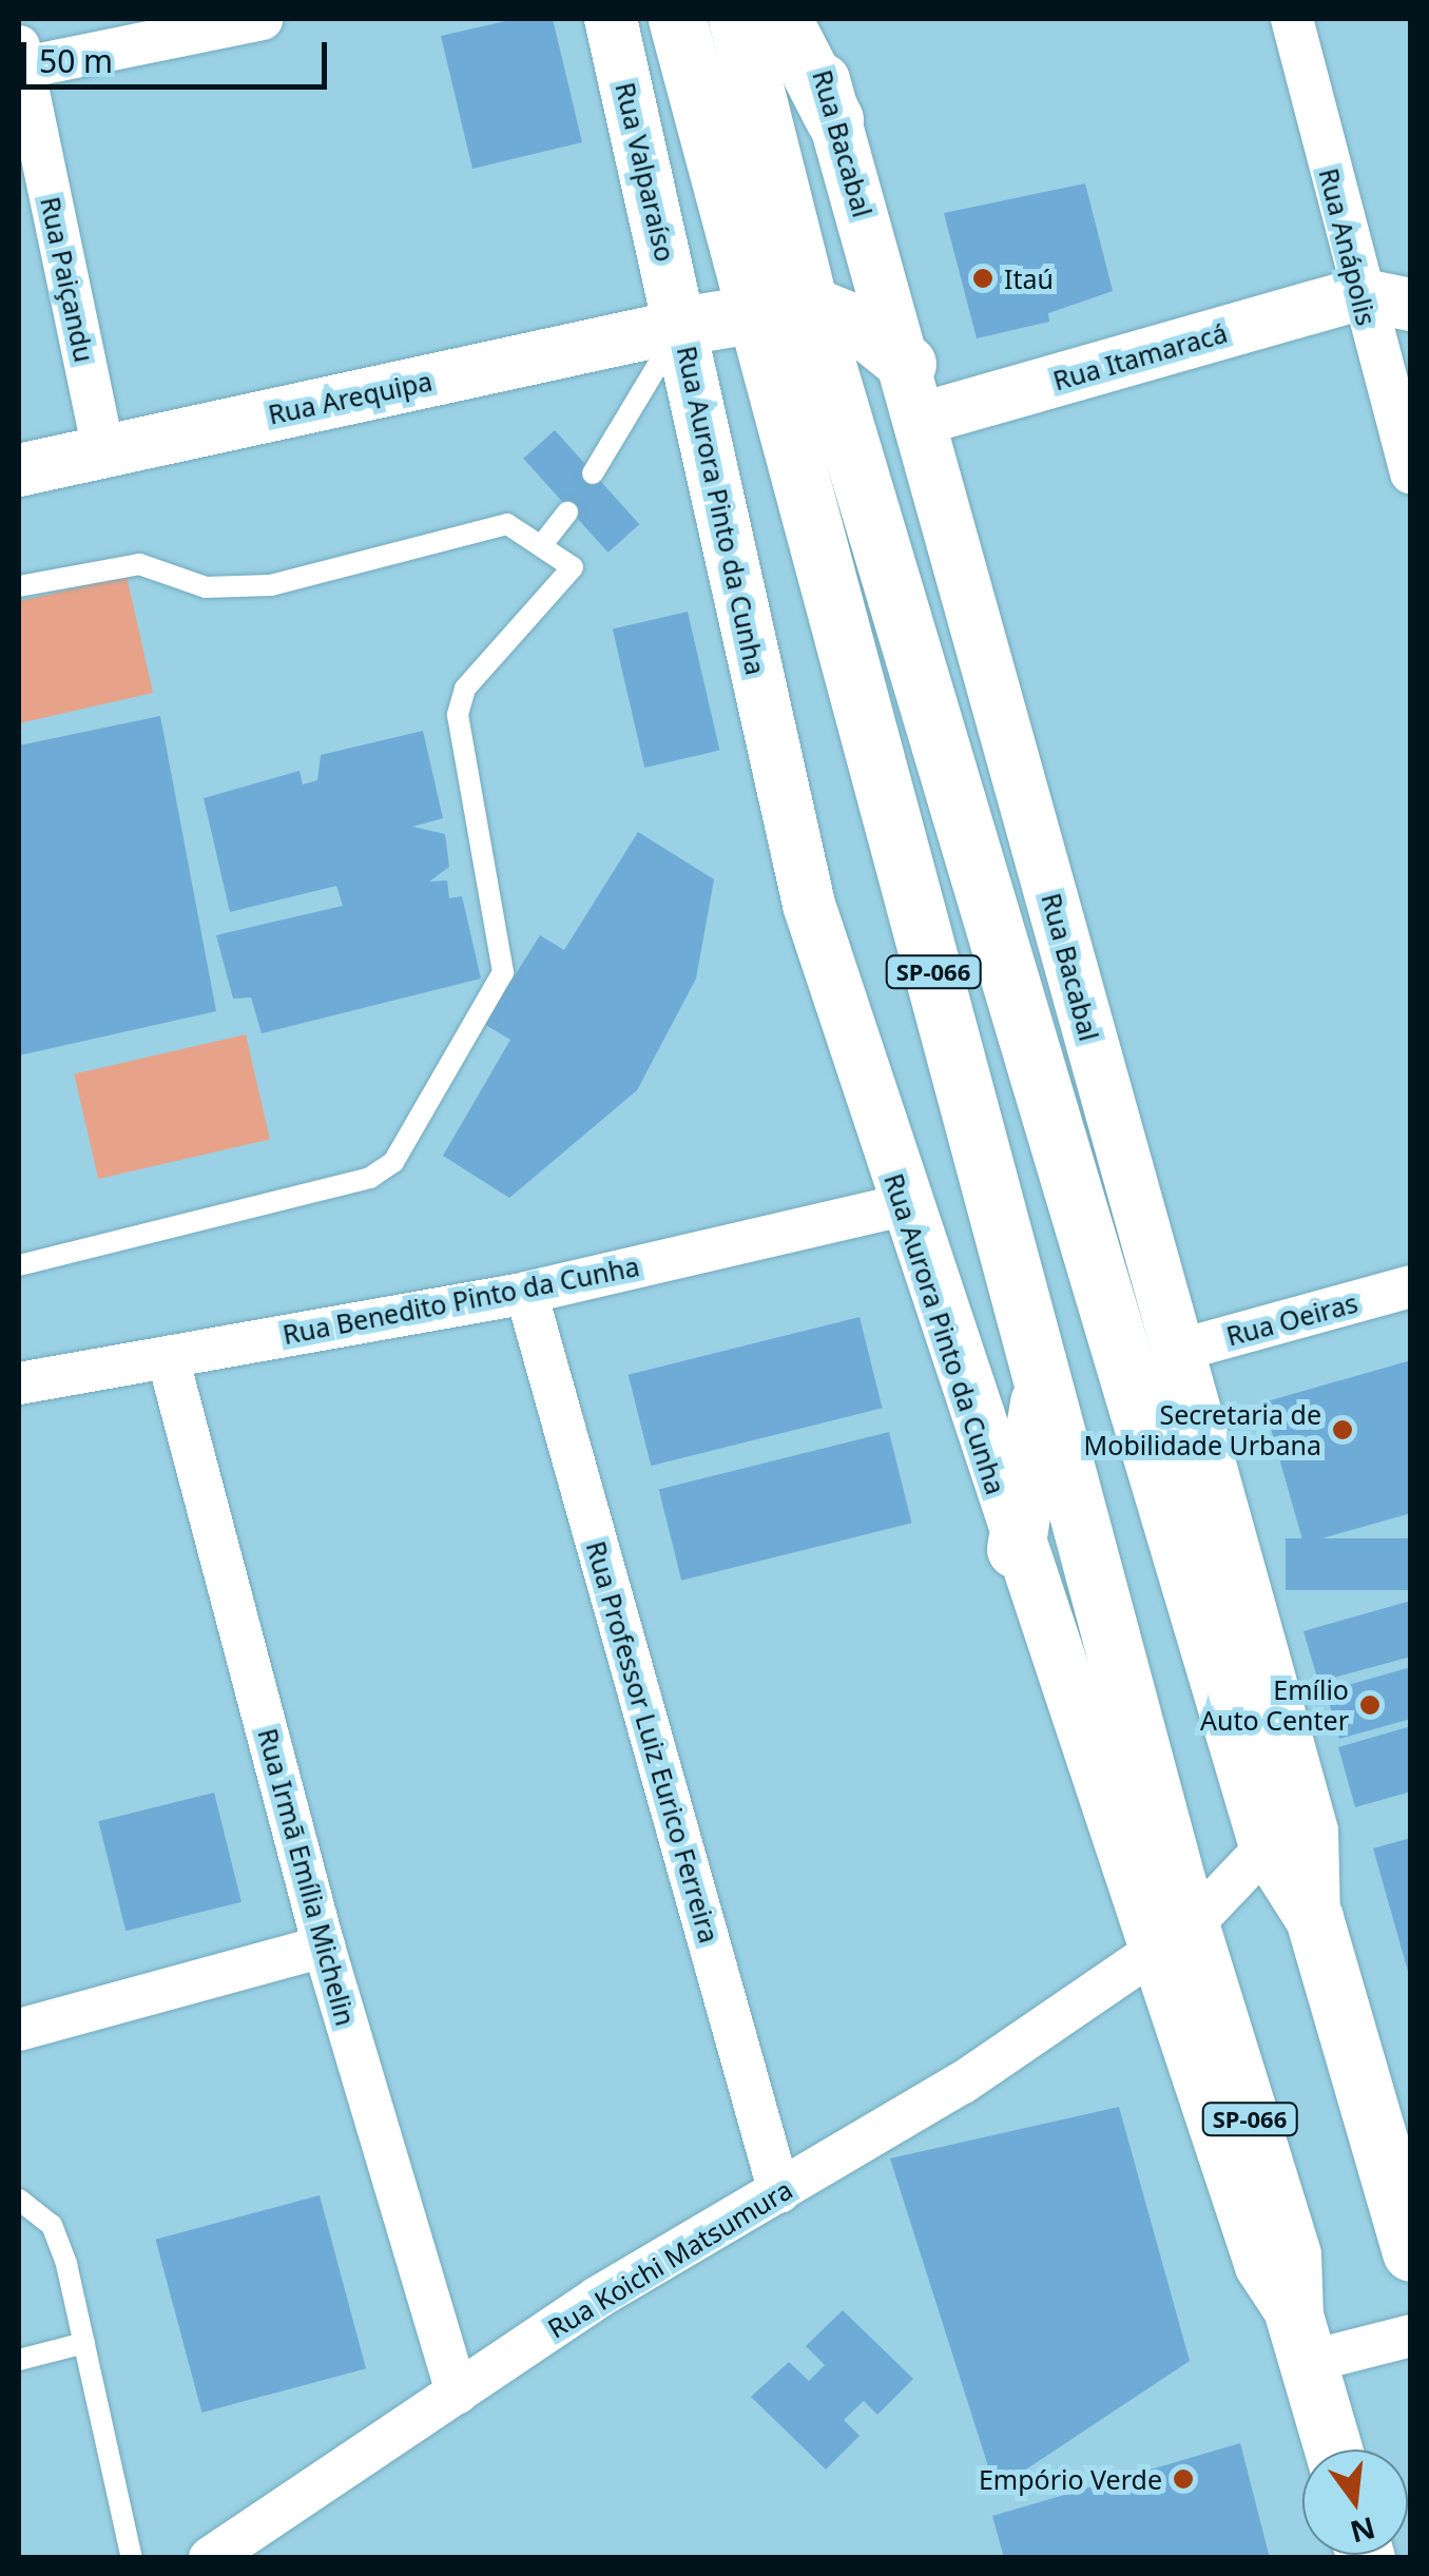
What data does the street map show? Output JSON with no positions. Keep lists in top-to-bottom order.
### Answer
{
  "streets": {
    "main road": ["SP-066"],
    "street": [
      "Rua Bacabal",
      "Rua Valparaíso",
      "Rua Anápolis",
      "Rua Paiçandu",
      "Rua Itamaracá",
      "Rua Arequipa",
      "Rua Aurora Pinto da Cunha",
      "Rua Benedito Pinto da Cunha",
      "Rua Oeiras",
      "Rua Professor Luiz Eurico Ferreira",
      "Rua Irmã Emília Michelin",
      "Rua Koichi Matsumura"
    ]
  },
  "crossings": [
    ["Rua Bacabal", "Rua Itamaracá"],
    ["Rua Bacabal", "SP-066"],
    ["Rua Bacabal", "Rua Oeiras"],
    ["Rua Bacabal", "Rua Koichi Matsumura"],
    ["Rua Valparaíso", "Rua Arequipa"],
    ["Rua Valparaíso", "Rua Aurora Pinto da Cunha"],
    ["Rua Anápolis", "Rua Itamaracá"],
    ["Rua Paiçandu", "Rua Arequipa"],
    ["Rua Arequipa", "Rua Aurora Pinto da Cunha"],
    ["Rua Aurora Pinto da Cunha", "SP-066"],
    ["Rua Aurora Pinto da Cunha", "Rua Benedito Pinto da Cunha"],
    ["Rua Aurora Pinto da Cunha", "Rua Koichi Matsumura"],
    ["SP-066", "Rua Koichi Matsumura"],
    ["Rua Benedito Pinto da Cunha", "Rua Professor Luiz Eurico Ferreira"],
    ["Rua Benedito Pinto da Cunha", "Rua Irmã Emília Michelin"],
    ["Rua Professor Luiz Eurico Ferreira", "Rua Koichi Matsumura"],
    ["Rua Irmã Emília Michelin", "Rua Koichi Matsumura"]
  ],
  "places": [
    "Itaú",
    "Secretaria de Mobilidade Urbana",
    "Emílio Auto Center",
    "Empório Verde"
  ],
  "scale_bar": "50 m",
  "north": "bottom"
}
